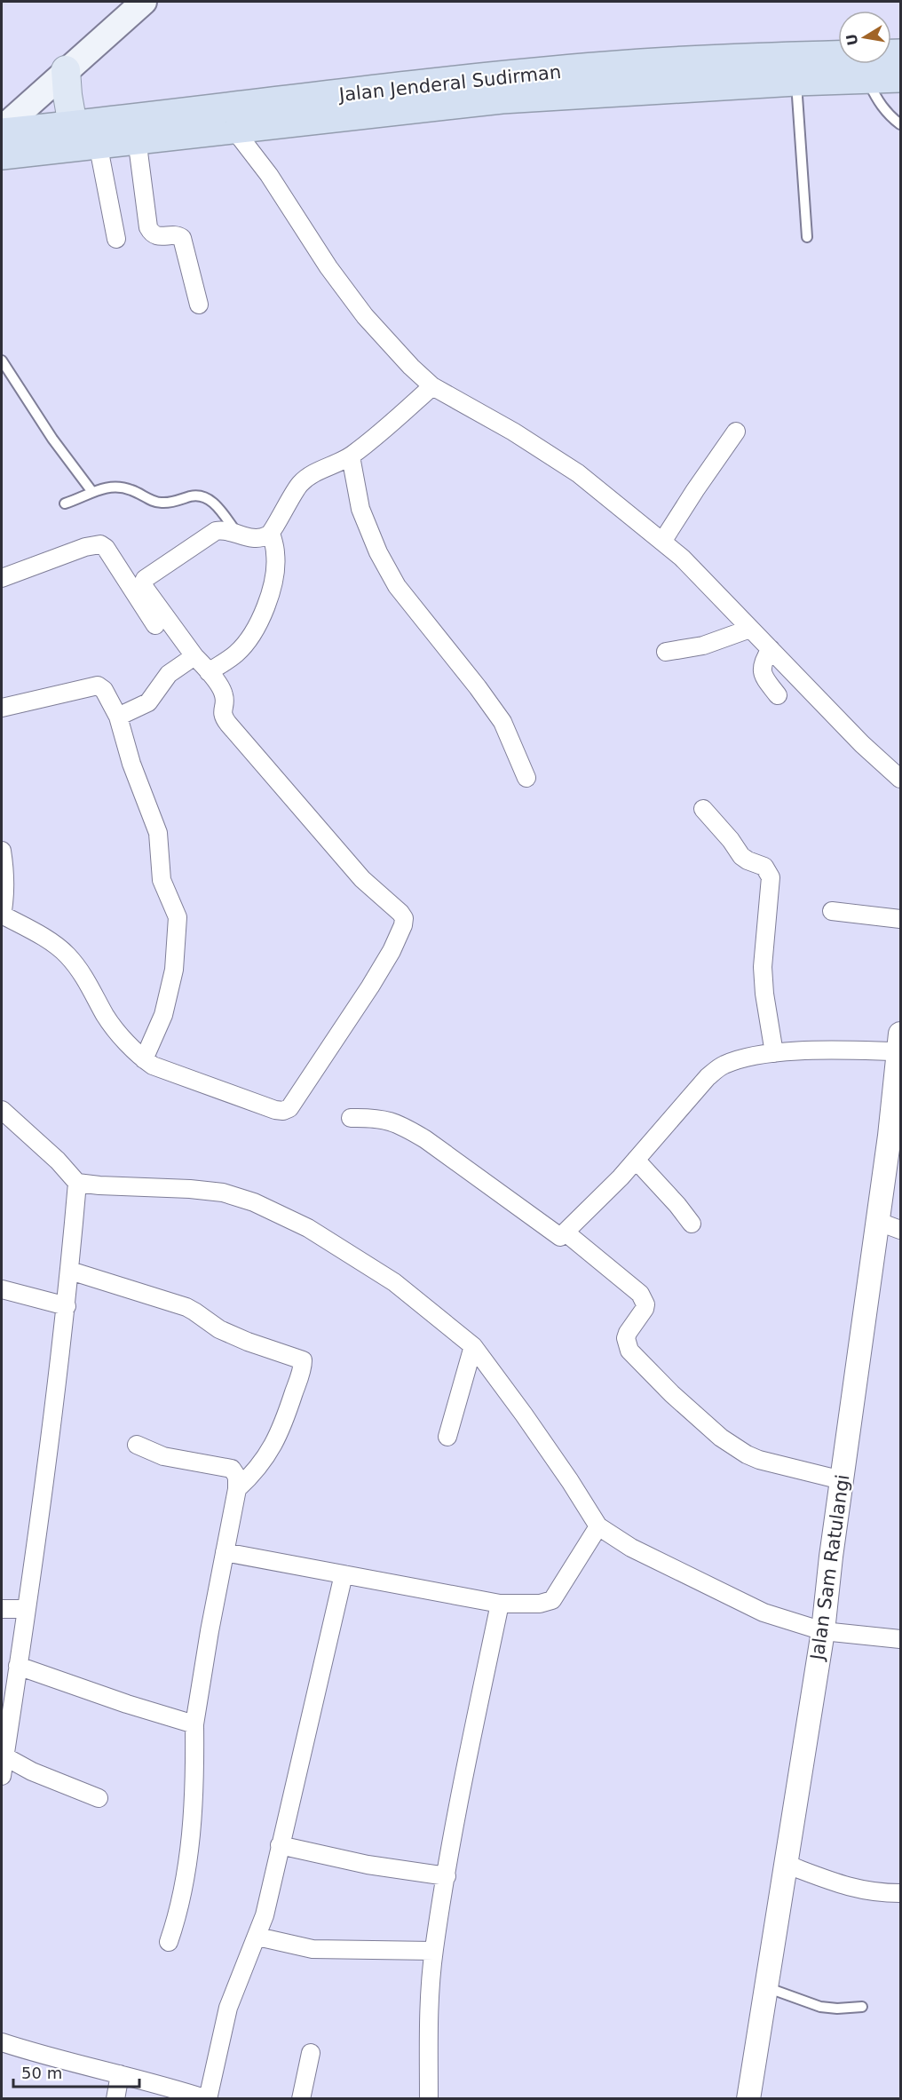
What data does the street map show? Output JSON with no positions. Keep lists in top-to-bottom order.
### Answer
{
  "streets": {
    "highway": ["Jalan Jenderal Sudirman"],
    "street": ["Jalan Sam Ratulangi"]
  },
  "scale_bar": "50 m",
  "north": "left"
}
